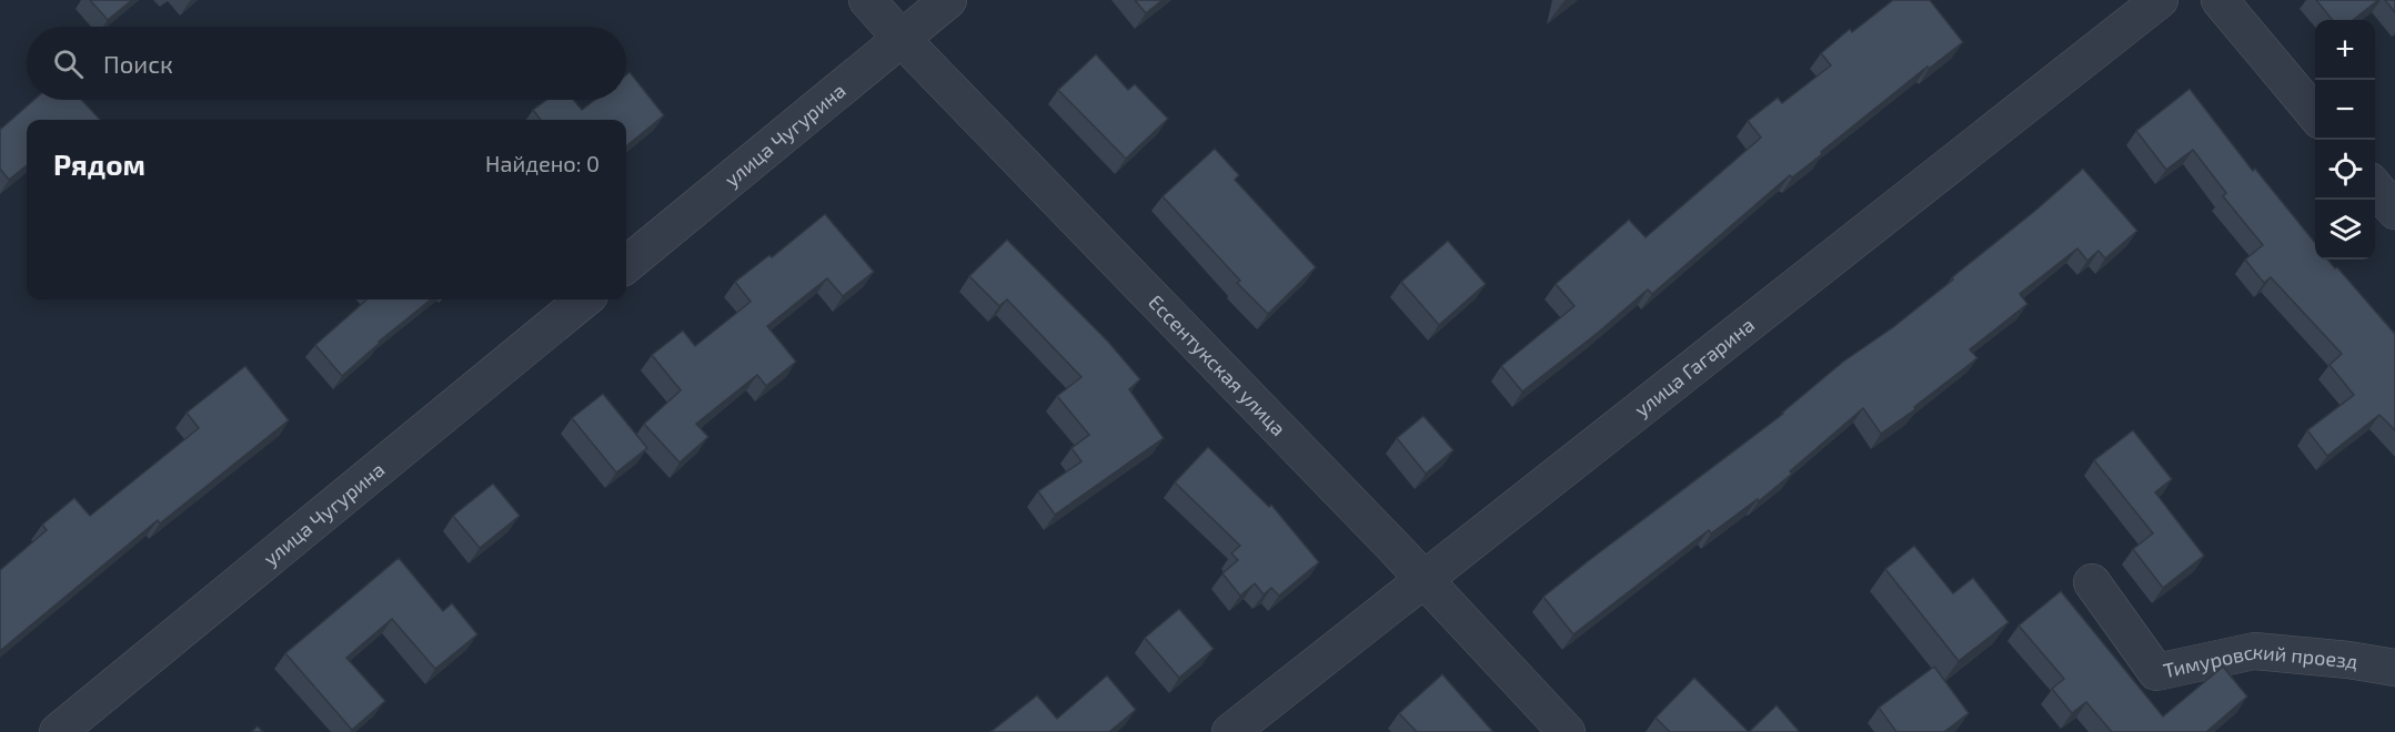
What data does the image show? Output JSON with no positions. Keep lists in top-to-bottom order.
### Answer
{
  "streets": {
    "street": [
      "улица Чугурина",
      "Ессентукская улица",
      "улица Гагарина",
      "Тимуровский проезд"
    ]
  },
  "crossings": [
    ["улица Чугурина", "Ессентукская улица"],
    ["Ессентукская улица", "улица Гагарина"]
  ],
  "page": {
    "map_buttons": ["+", "−"],
    "search": "Поиск",
    "heading": ["Рядом", "Найдено: 0"]
  }
}
